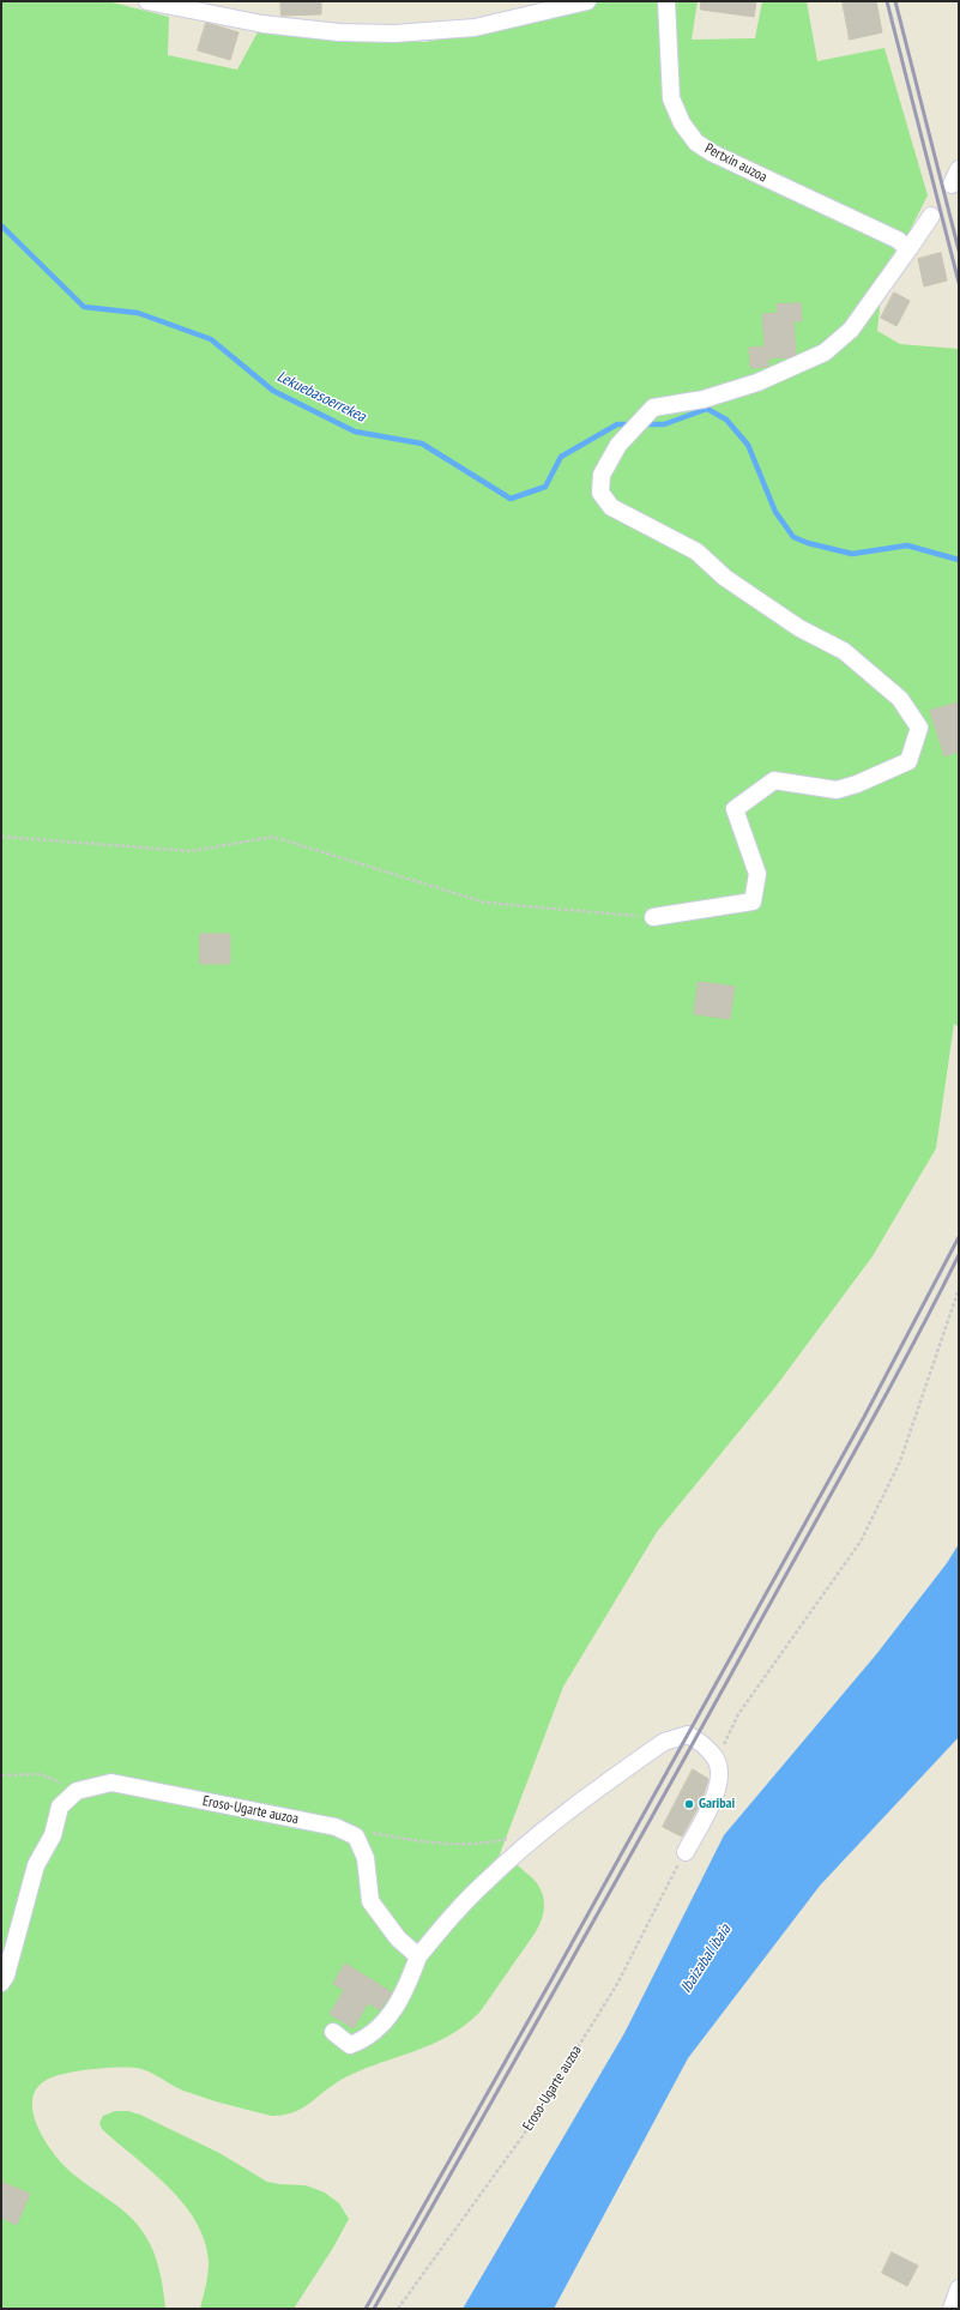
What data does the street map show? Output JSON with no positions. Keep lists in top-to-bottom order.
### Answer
{
  "streets": {
    "street": ["Pertxin auzoa", "Eroso-Ugarte auzoa"]
  },
  "water": ["Lekuebasoerrekea", "Ibaizabal ibaia"],
  "places": ["Garibai"]
}
